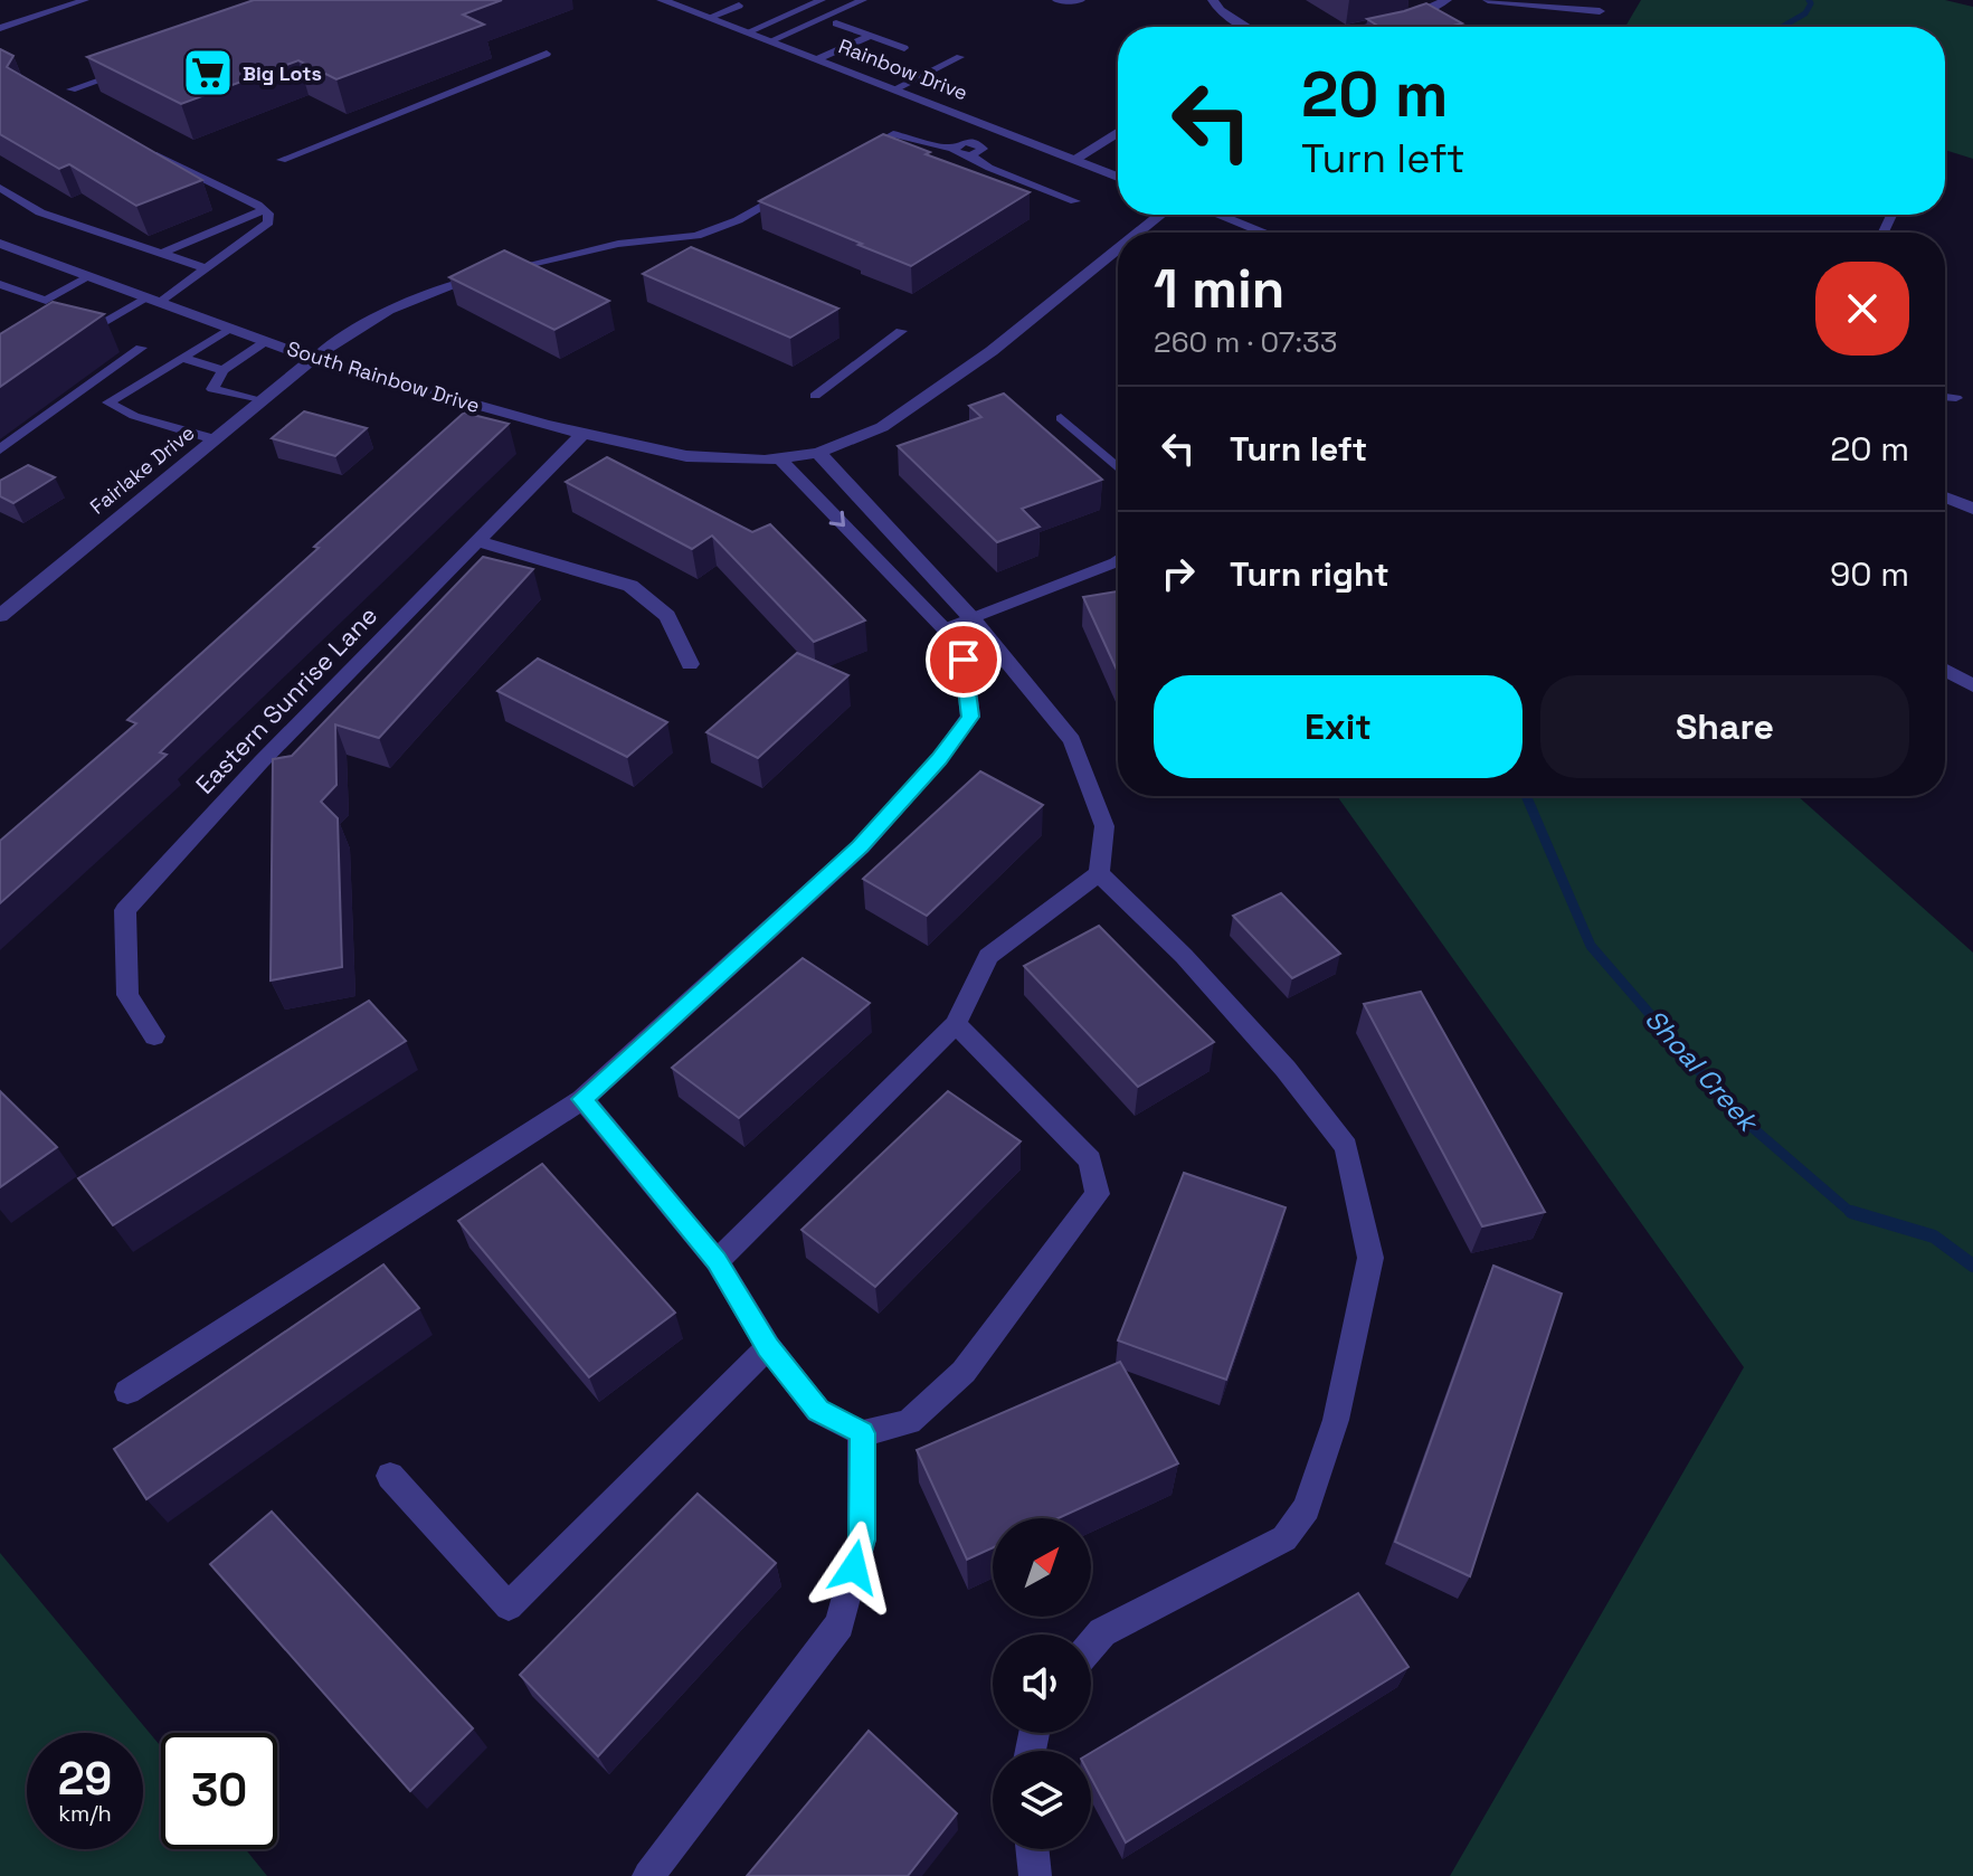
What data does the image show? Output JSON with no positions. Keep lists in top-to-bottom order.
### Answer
{
  "streets": {
    "street": [
      "Rainbow Drive",
      "South Rainbow Drive",
      "Fairlake Drive",
      "Eastern Sunrise Lane"
    ]
  },
  "crossings": [
    ["South Rainbow Drive", "Fairlake Drive"],
    ["South Rainbow Drive", "Eastern Sunrise Lane"]
  ],
  "water": ["Shoal Creek"],
  "places": {
    "supermarket": ["Big Lots"]
  },
  "north": "top right",
  "page": {
    "turn": ["20 m", "Turn left"],
    "heading": ["1 min", "260 m · 07:33"],
    "list": [
      {
        "name": "Turn left",
        "value": "20 m"
      },
      {
        "name": "Turn right",
        "value": "90 m"
      }
    ],
    "buttons": ["Exit", "Share"],
    "speed": "29 km/h",
    "limit": "30"
  }
}
